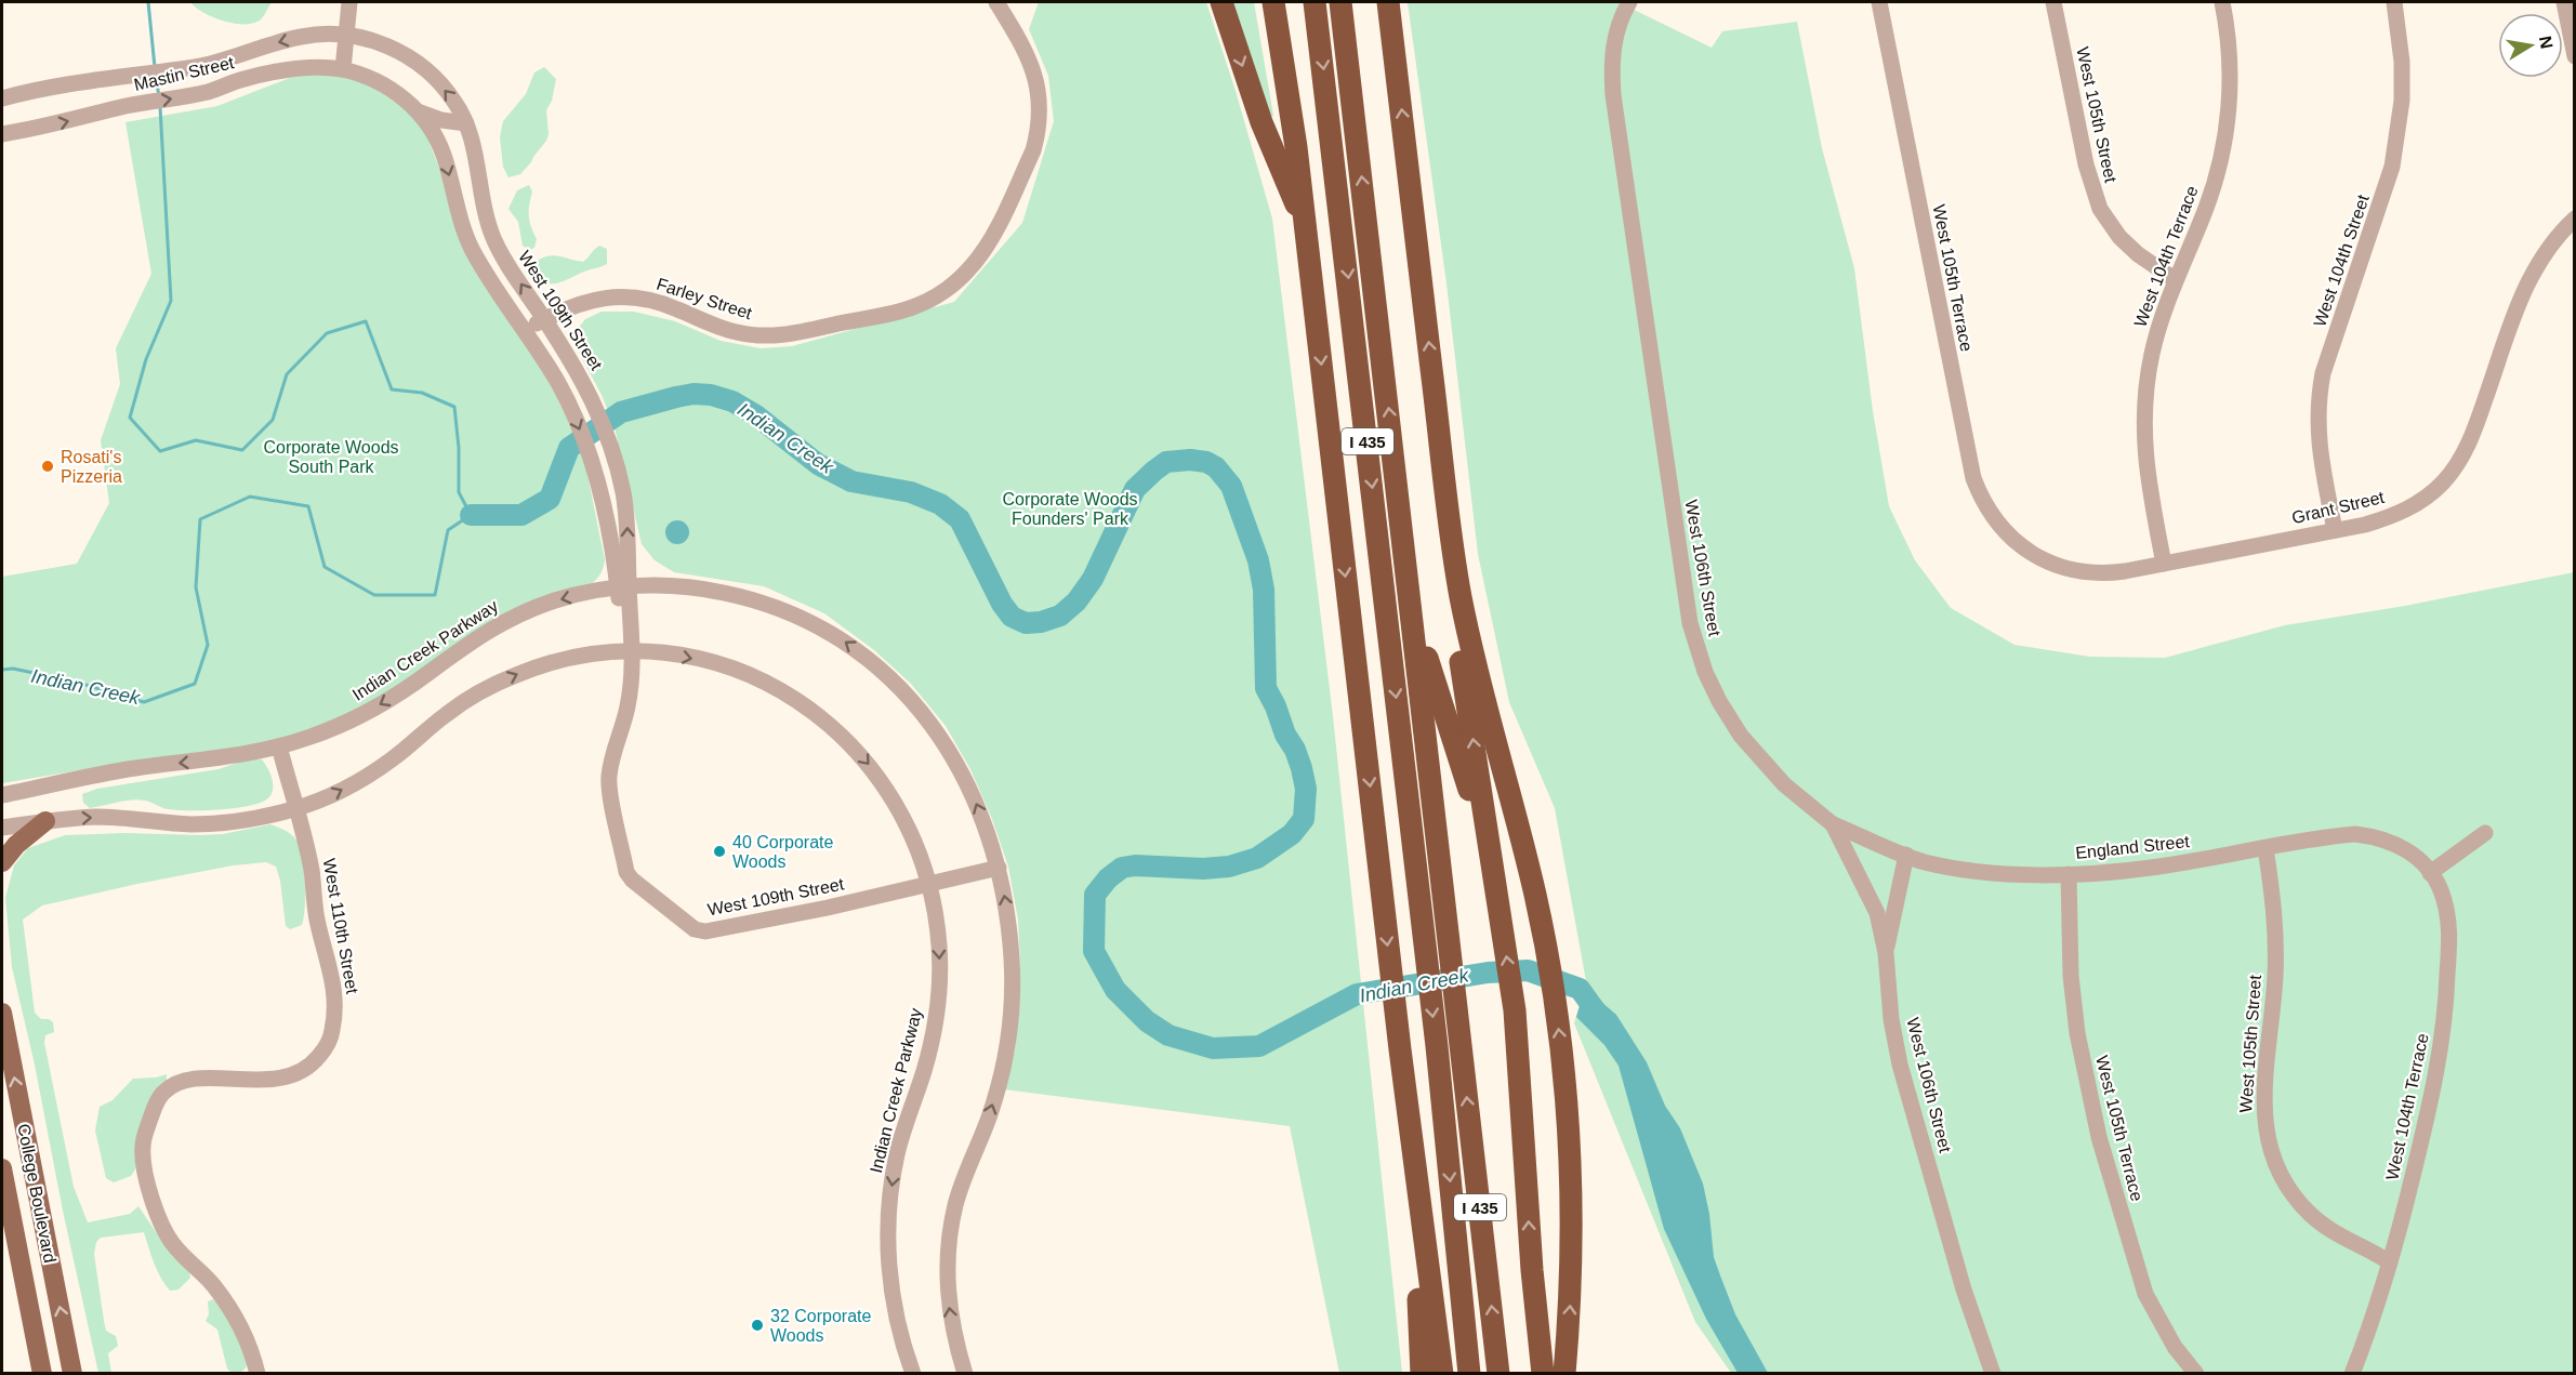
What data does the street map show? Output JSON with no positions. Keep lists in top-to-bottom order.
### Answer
{
  "streets": {
    "highway": ["I 435"],
    "main road": ["College Boulevard"],
    "street": [
      "Mastin Street",
      "West 105th Street",
      "West 104th Terrace",
      "West 104th Street",
      "West 105th Terrace",
      "Farley Street",
      "West 109th Street",
      "Grant Street",
      "West 106th Street",
      "Indian Creek Parkway",
      "England Street",
      "West 110th Street"
    ]
  },
  "crossings": [
    ["Mastin Street", "West 109th Street"],
    ["West 105th Street", "West 104th Terrace"],
    ["West 105th Street", "England Street"],
    ["West 104th Terrace", "Grant Street"],
    ["West 104th Terrace", "England Street"],
    ["West 104th Street", "Grant Street"],
    ["West 105th Terrace", "Grant Street"],
    ["West 105th Terrace", "England Street"],
    ["Farley Street", "West 109th Street"],
    ["West 109th Street", "Indian Creek Parkway"],
    ["West 106th Street", "England Street"],
    ["Indian Creek Parkway", "West 110th Street"]
  ],
  "water": ["Indian Creek"],
  "parks": ["Corporate Woods South Park", "Corporate Woods Founders' Park"],
  "places": ["Rosati's Pizzeria", "40 Corporate Woods", "32 Corporate Woods"],
  "north": "right"
}
